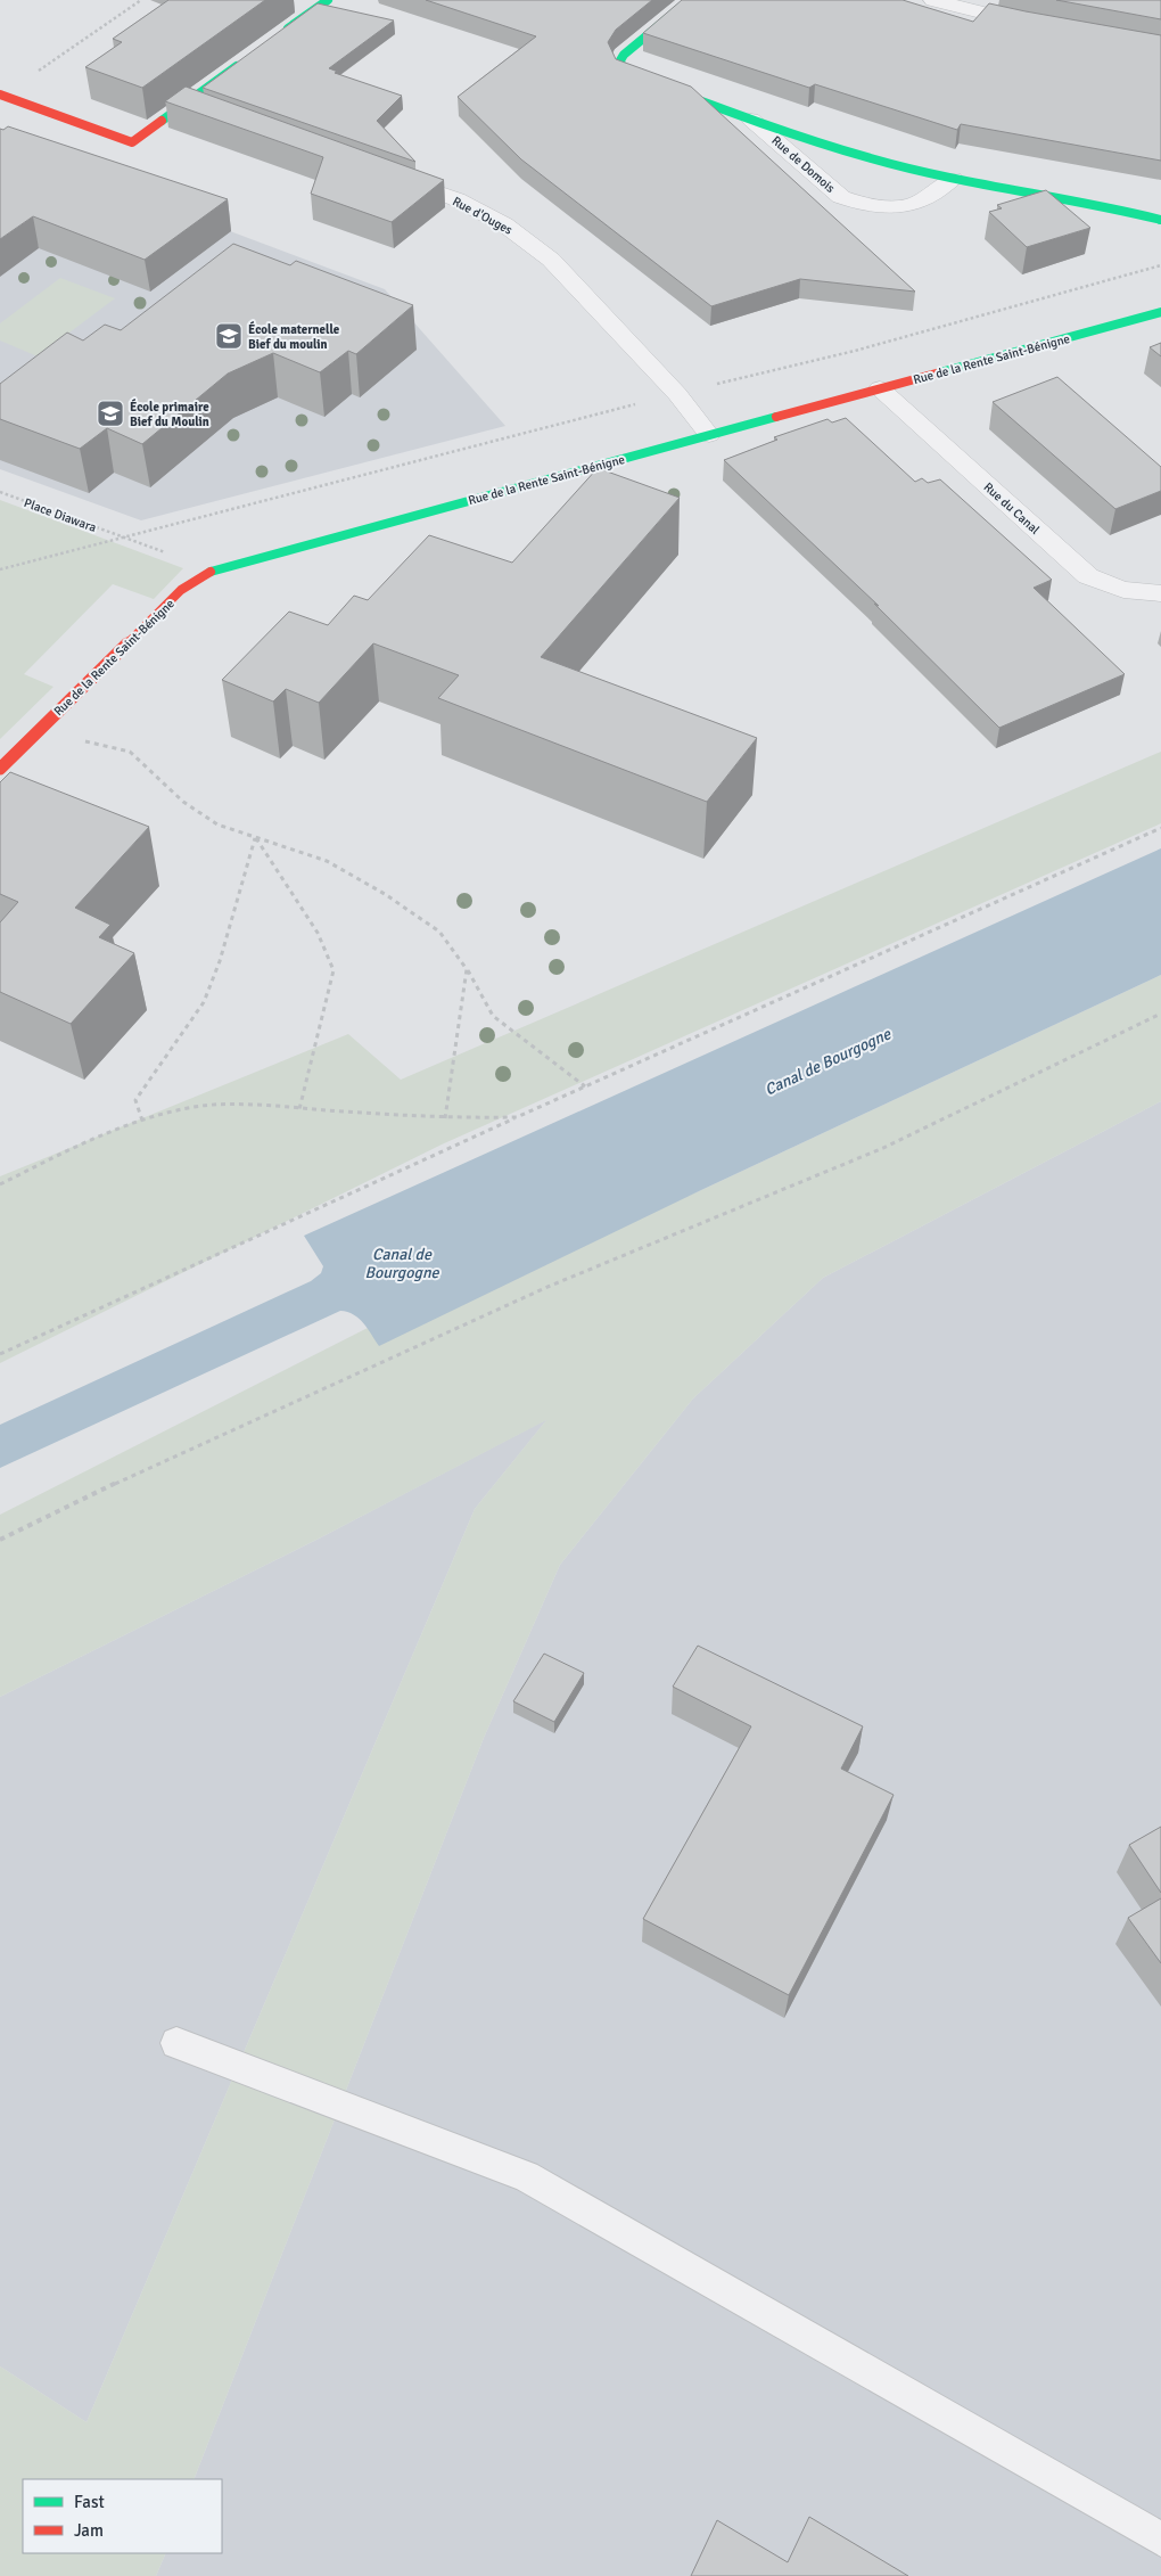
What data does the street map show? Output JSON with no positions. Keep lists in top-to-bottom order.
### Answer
{
  "streets": {
    "street": [
      "Rue de Domois",
      "Rue d'Ouges",
      "Rue de la Rente Saint-Bénigne",
      "Rue du Canal"
    ],
    "path": ["Place Diawara"]
  },
  "crossings": [
    ["Rue d'Ouges", "Rue de la Rente Saint-Bénigne"],
    ["Rue de la Rente Saint-Bénigne", "Rue du Canal"],
    ["Rue de la Rente Saint-Bénigne", "Place Diawara"]
  ],
  "water": ["Canal de Bourgogne"],
  "places": {
    "school or university": ["École maternelle Bief du moulin", "École primaire Bief du Moulin"]
  },
  "legend": ["Fast", "Jam"]
}
